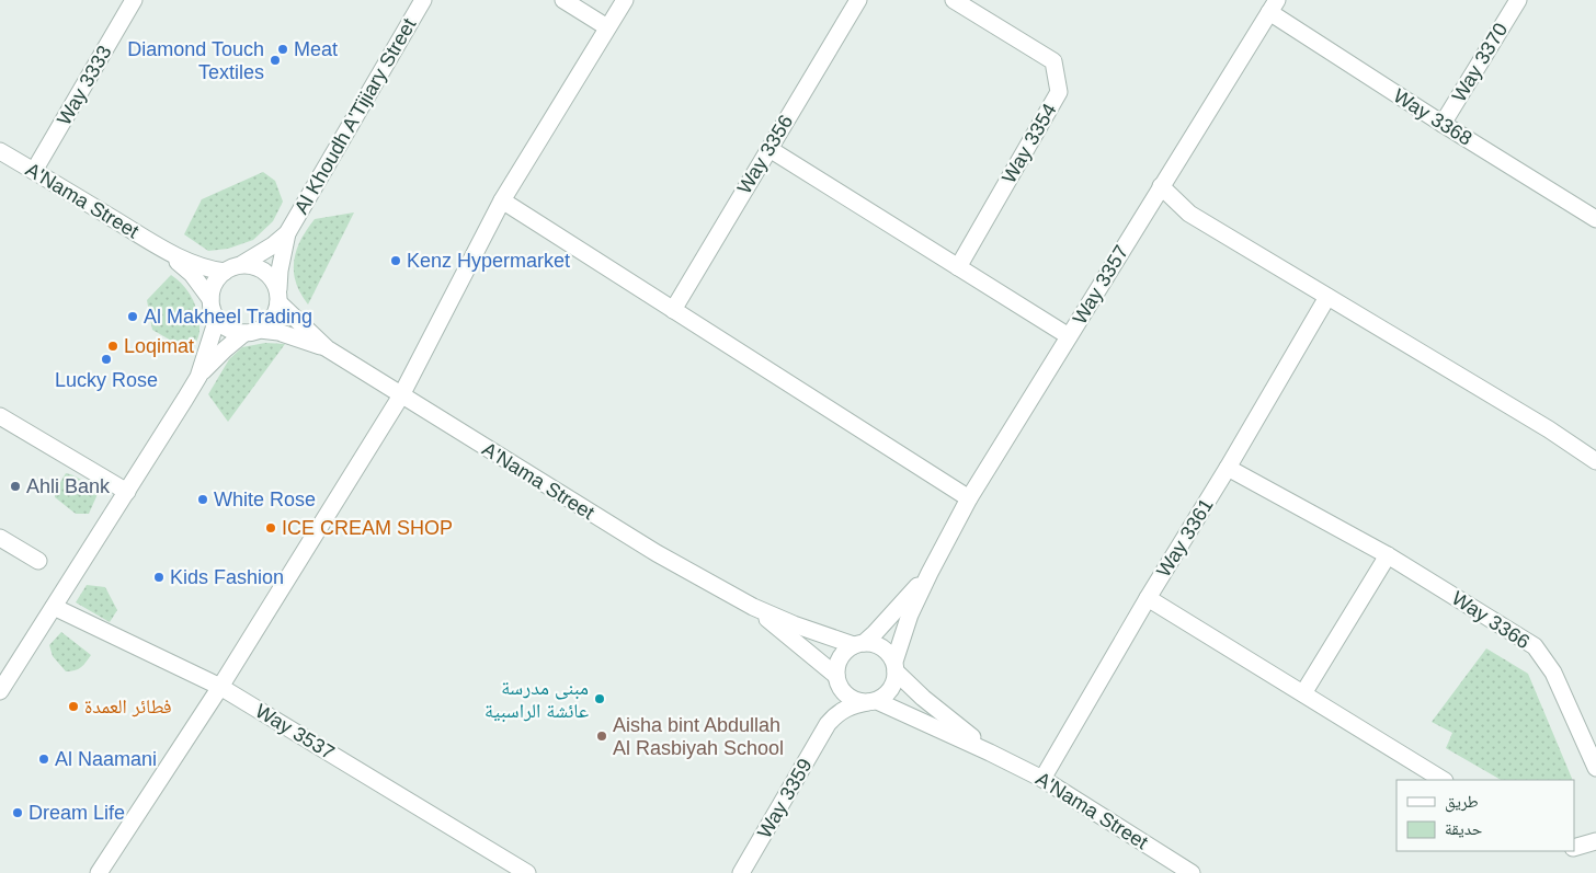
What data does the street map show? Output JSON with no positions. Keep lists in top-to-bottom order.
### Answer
{
  "streets": {
    "street": [
      "Way 3370",
      "Way 3333",
      "Al Khoudh A'Tijiary Street",
      "Way 3368",
      "Way 3354",
      "Way 3356",
      "A'Nama Street",
      "Way 3357",
      "Way 3361",
      "Way 3366",
      "Way 3537",
      "Way 3359"
    ]
  },
  "crossings": [
    ["Way 3370", "Way 3368"],
    ["Way 3333", "A'Nama Street"],
    ["Al Khoudh A'Tijiary Street", "A'Nama Street"],
    ["Way 3368", "Way 3357"],
    ["A'Nama Street", "Way 3357"],
    ["A'Nama Street", "Way 3361"],
    ["A'Nama Street", "Way 3359"],
    ["Way 3357", "Way 3359"],
    ["Way 3361", "Way 3366"]
  ],
  "places": [
    "Meat",
    "Diamond Touch Textiles",
    "Kenz Hypermarket",
    "Al Makheel Trading",
    "Loqimat",
    "Lucky Rose",
    "Ahli Bank",
    "White Rose",
    "ICE CREAM SHOP",
    "Kids Fashion",
    "مبنى مدرسة عائشة الراسبية",
    "فطائر العمدة",
    "Aisha bint Abdullah Al Rasbiyah School",
    "Al Naamani",
    "Dream Life"
  ],
  "legend": ["طريق", "حديقة"]
}
